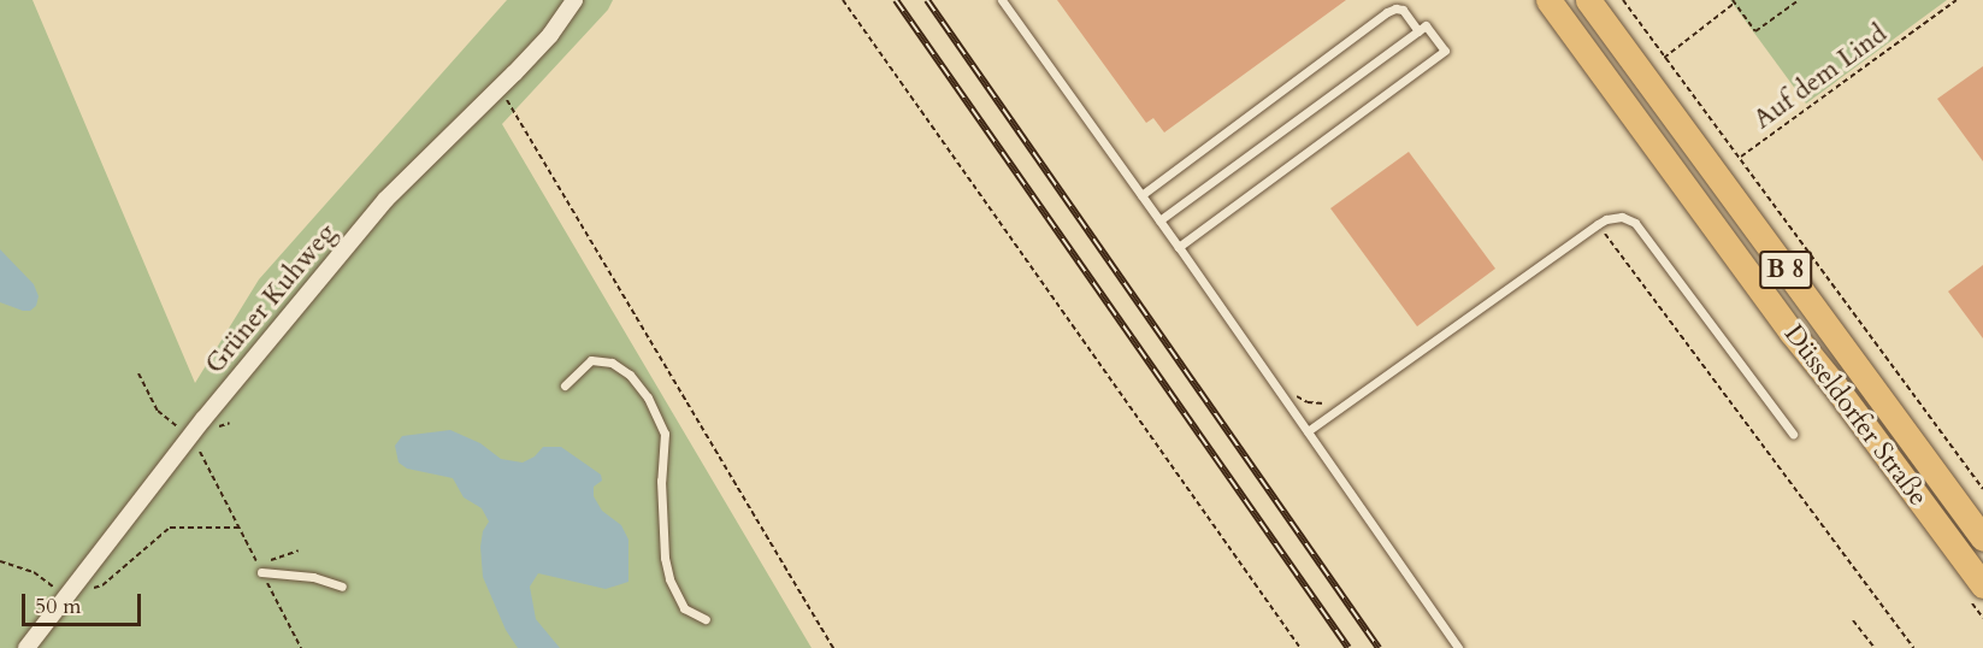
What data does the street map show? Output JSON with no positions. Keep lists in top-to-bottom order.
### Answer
{
  "streets": {
    "main road": ["B 8", "Düsseldorfer Straße"],
    "street": ["Grüner Kuhweg"],
    "path": ["Auf dem Lind"]
  },
  "scale_bar": "50 m"
}
